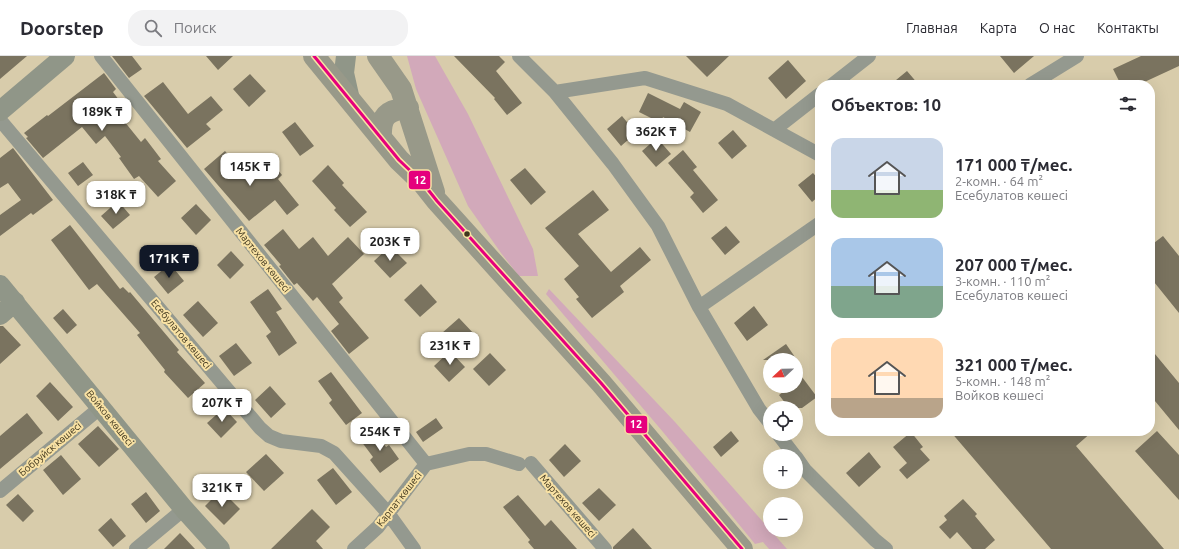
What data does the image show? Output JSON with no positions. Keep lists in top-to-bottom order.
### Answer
{
  "streets": {
    "street": [
      "Мартехов көшесі",
      "Есебулатов көшесі",
      "Войков көшесі",
      "Бобруйск көшесі",
      "Карпат көшесі"
    ]
  },
  "crossings": [
    ["Мартехов көшесі", "Карпат көшесі"],
    ["Есебулатов көшесі", "Карпат көшесі"],
    ["Войков көшесі", "Бобруйск көшесі"]
  ],
  "lines": ["transit line 12"],
  "north": "left",
  "page": {
    "header": "Doorstep",
    "search": "Поиск",
    "nav": [
      "Главная",
      "Карта",
      "О нас",
      "Контакты"
    ],
    "heading": "Объектов: 10",
    "price": [
      "189K ₸",
      "362K ₸",
      "145K ₸",
      "318K ₸",
      "203K ₸",
      "171K ₸",
      "231K ₸",
      "207K ₸",
      "254K ₸",
      "321K ₸"
    ],
    "list": [
      {
        "name": "171 000 ₸/мес.",
        "note": "2-комн. · 64 m² · Есебулатов көшесі"
      },
      {
        "name": "207 000 ₸/мес.",
        "note": "3-комн. · 110 m² · Есебулатов көшесі"
      },
      {
        "name": "321 000 ₸/мес.",
        "note": "5-комн. · 148 m² · Войков көшесі"
      }
    ],
    "map_buttons": ["+", "−"]
  }
}
